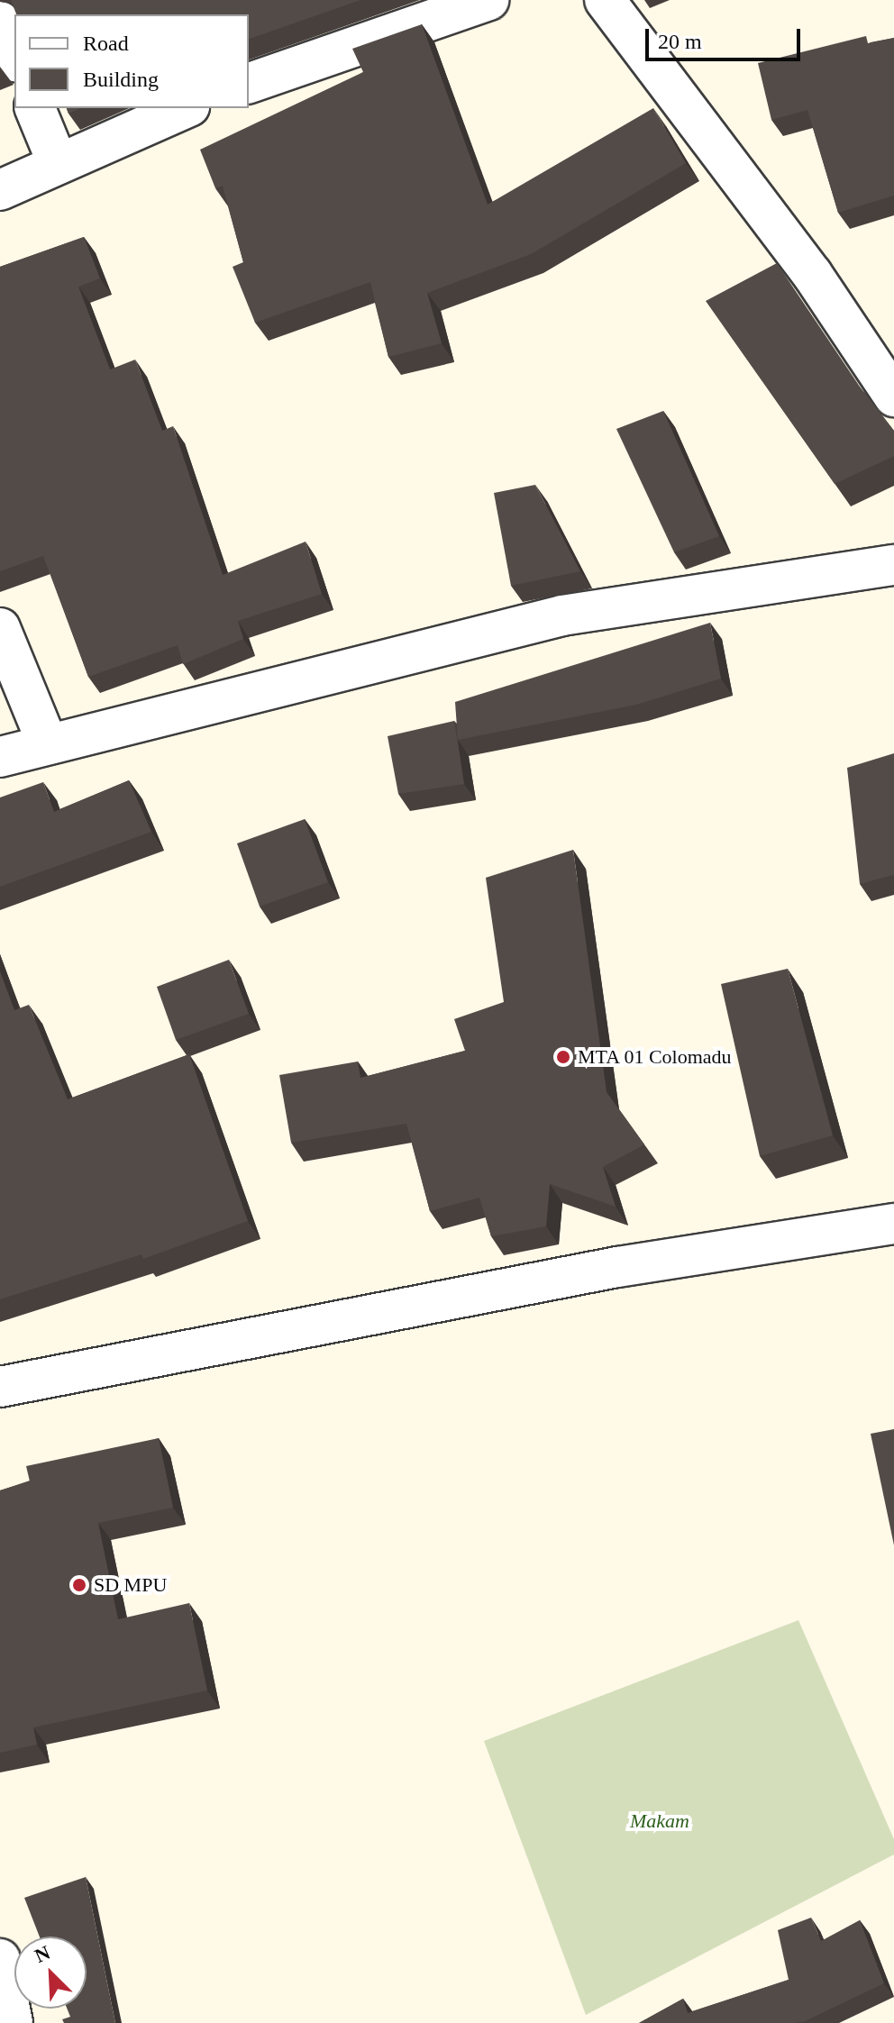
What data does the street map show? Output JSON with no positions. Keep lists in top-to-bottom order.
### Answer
{
  "parks": ["Makam"],
  "places": ["MTA 01 Colomadu", "SD MPU"],
  "legend": ["Road", "Building"],
  "scale_bar": "20 m",
  "north": "top left"
}
